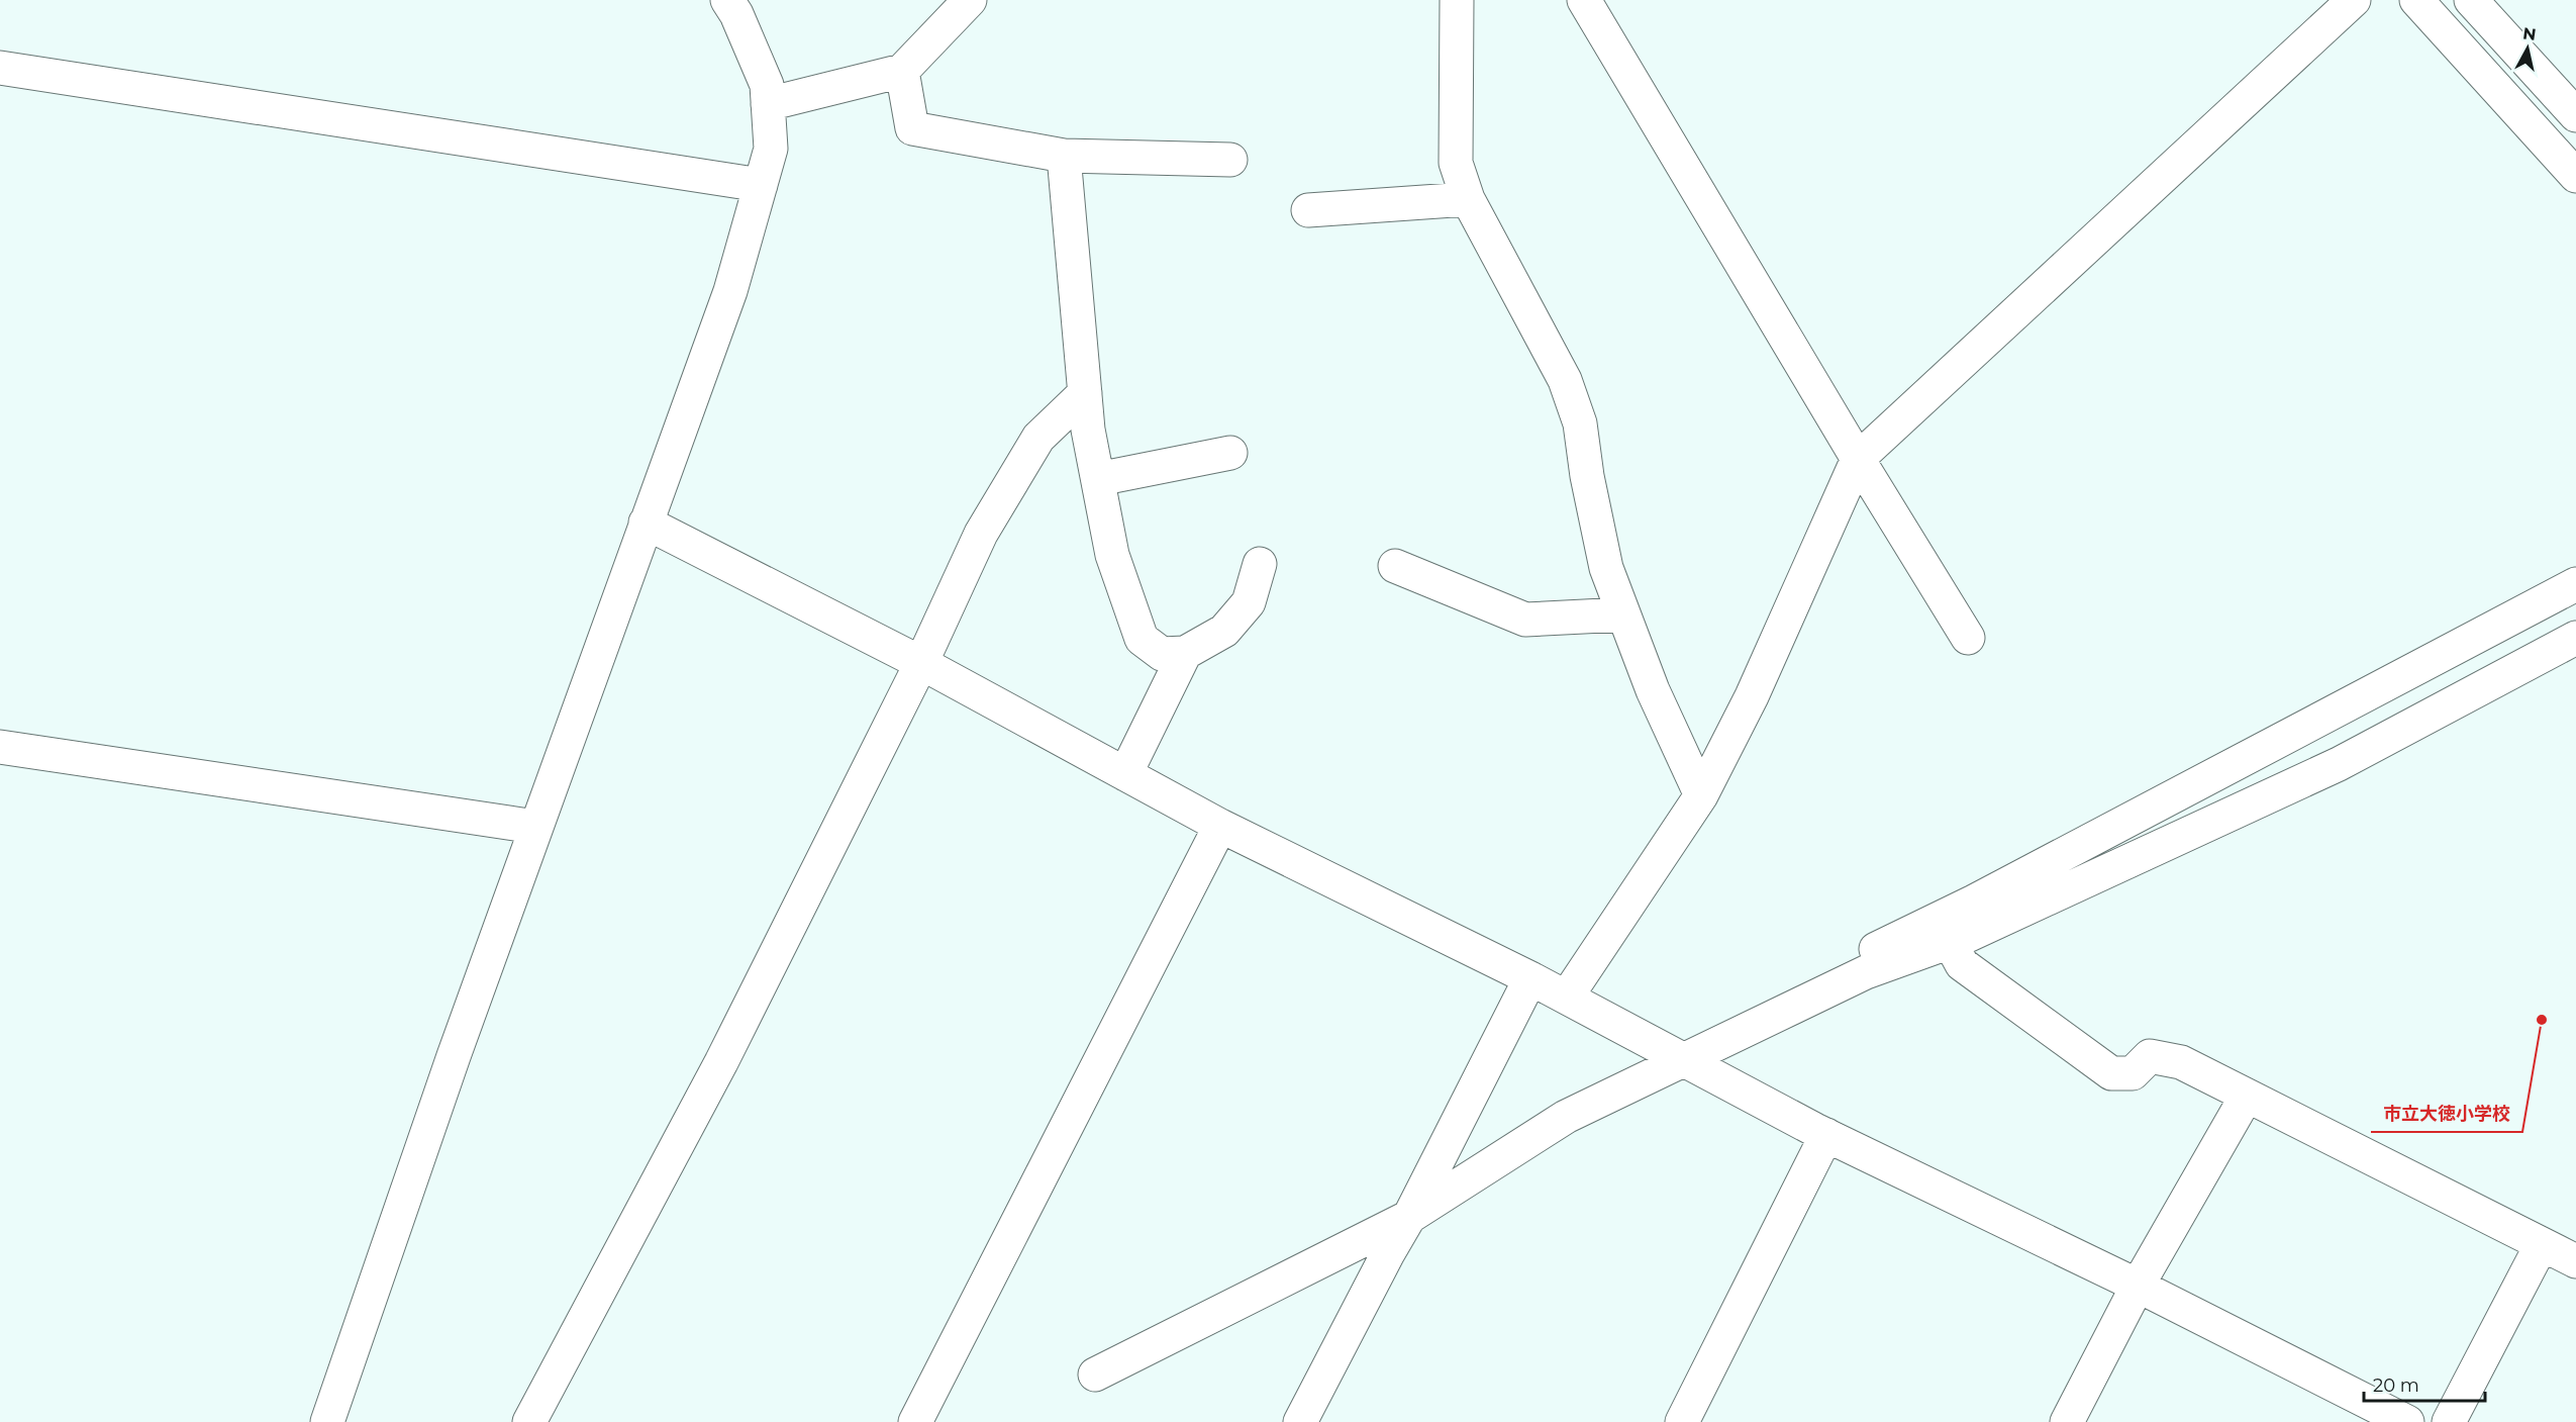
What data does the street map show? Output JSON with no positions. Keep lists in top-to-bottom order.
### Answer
{
  "places": ["市立大徳小学校"],
  "scale_bar": "20 m",
  "north": "top"
}
